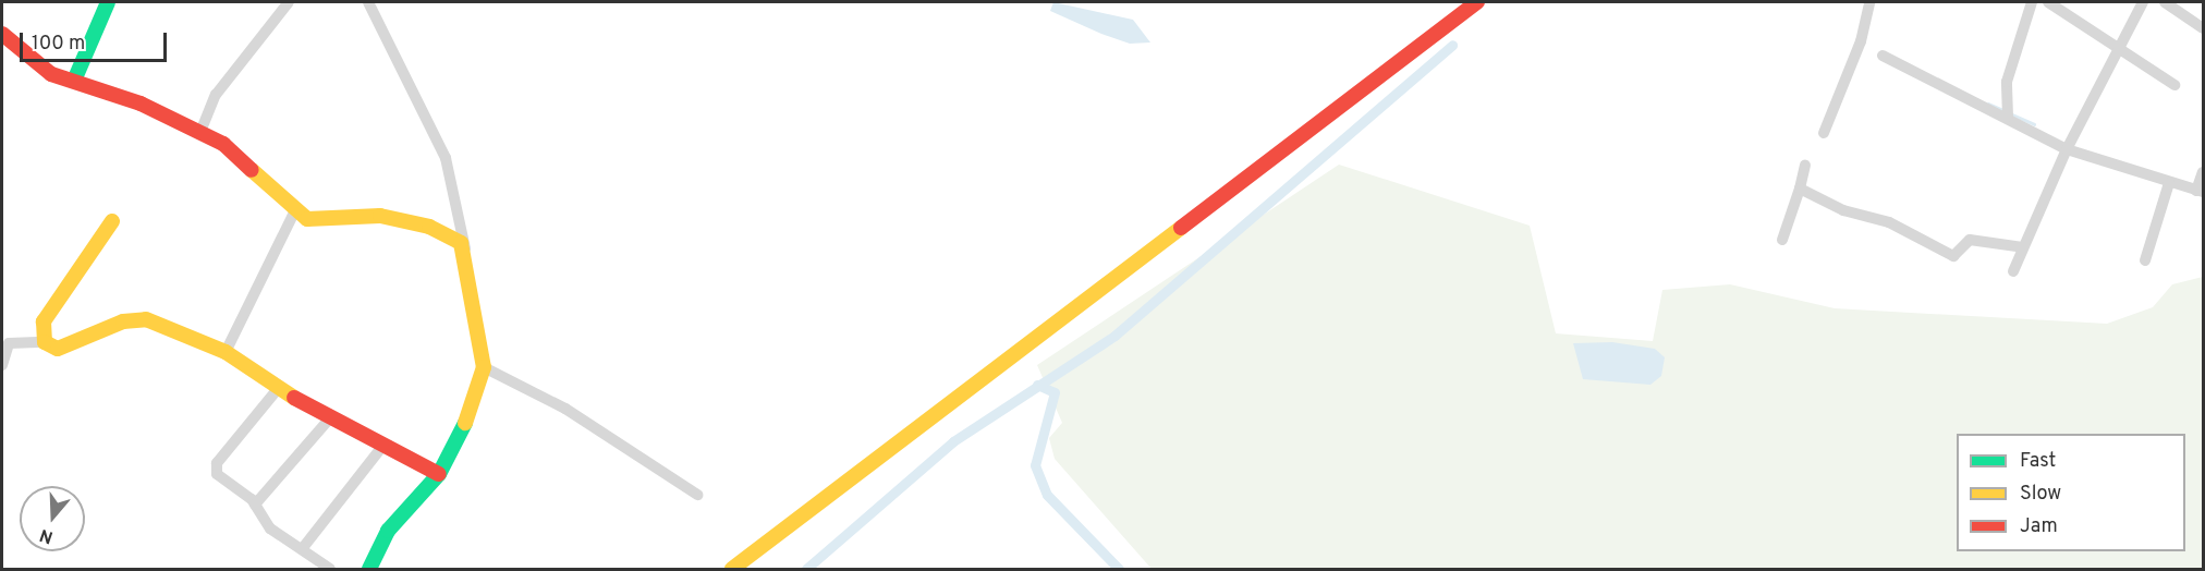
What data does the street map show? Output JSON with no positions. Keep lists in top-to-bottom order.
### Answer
{
  "legend": ["Fast", "Slow", "Jam"],
  "scale_bar": "100 m",
  "north": "bottom"
}
